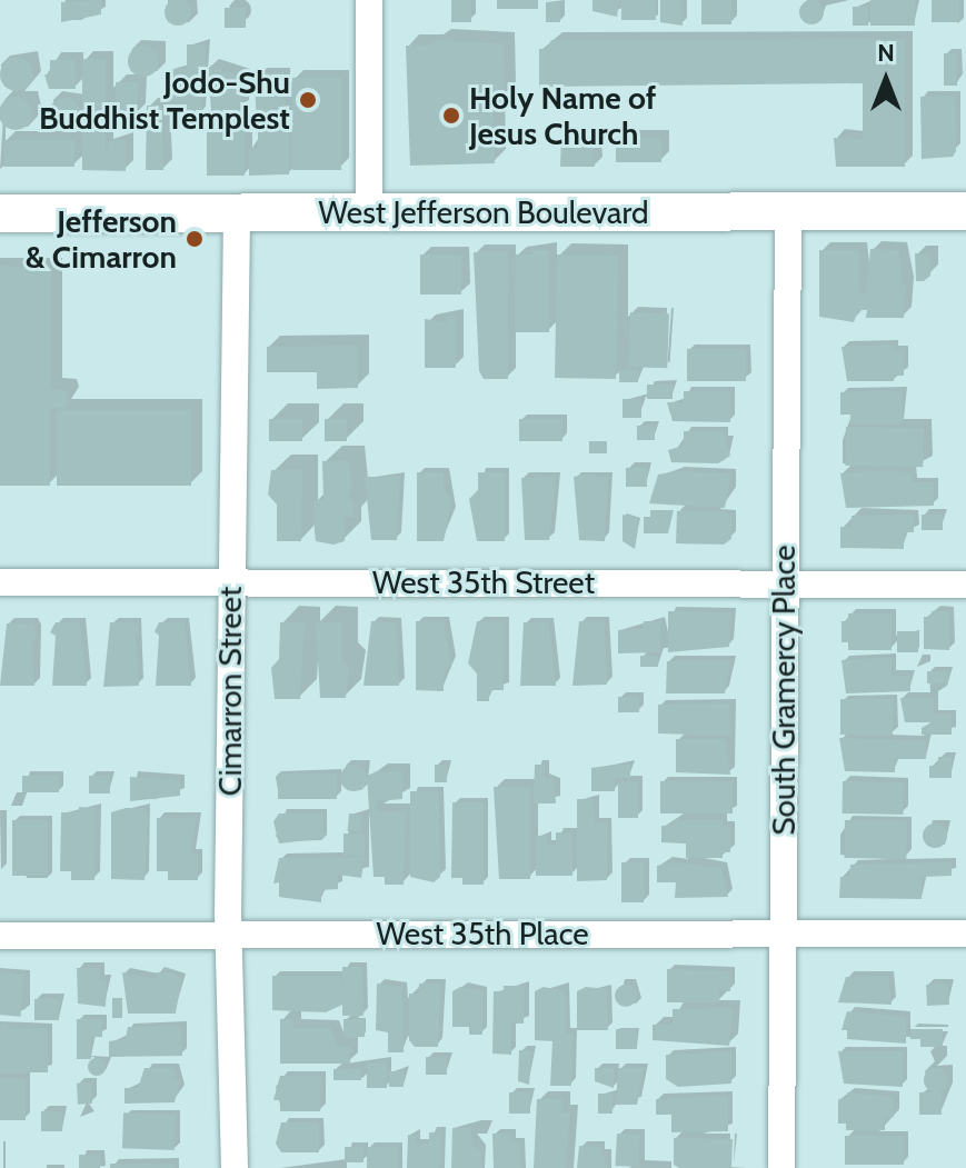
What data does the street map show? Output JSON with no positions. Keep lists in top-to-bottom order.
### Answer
{
  "streets": {
    "main road": ["West Jefferson Boulevard"],
    "street": [
      "West 35th Street",
      "South Gramercy Place",
      "Cimarron Street",
      "West 35th Place"
    ]
  },
  "crossings": [
    ["West Jefferson Boulevard", "South Gramercy Place"],
    ["West Jefferson Boulevard", "Cimarron Street"],
    ["West 35th Street", "South Gramercy Place"],
    ["West 35th Street", "Cimarron Street"],
    ["South Gramercy Place", "West 35th Place"],
    ["Cimarron Street", "West 35th Place"]
  ],
  "places": ["Jodo-Shu Buddhist Templest", "Holy Name of Jesus Church", "Jefferson & Cimarron"],
  "north": "top"
}
